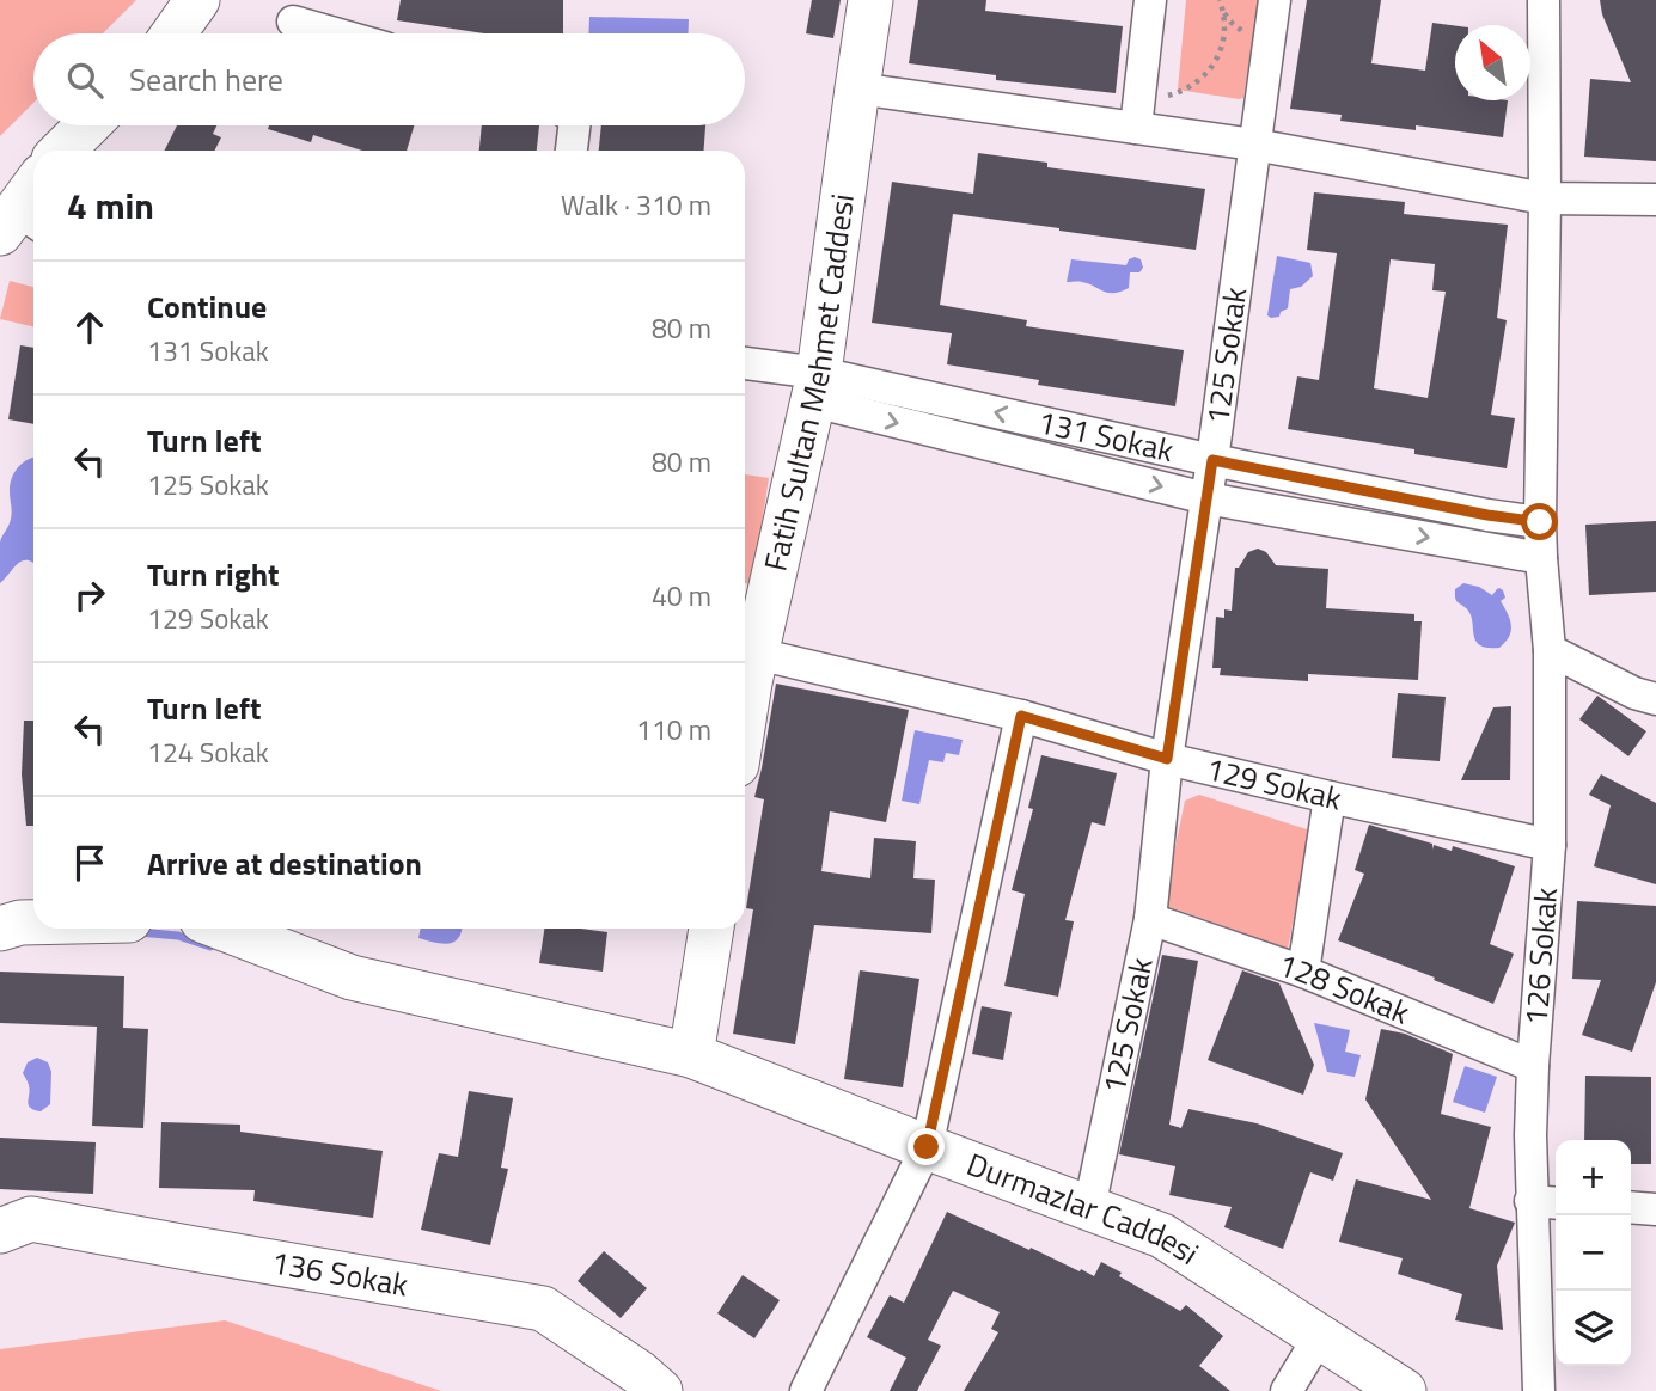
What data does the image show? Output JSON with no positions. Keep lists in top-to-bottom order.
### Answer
{
  "streets": {
    "street": [
      "125 Sokak",
      "Fatih Sultan Mehmet Caddesi",
      "131 Sokak",
      "129 Sokak",
      "126 Sokak",
      "128 Sokak",
      "Durmazlar Caddesi",
      "136 Sokak"
    ]
  },
  "crossings": [
    ["125 Sokak", "131 Sokak"],
    ["125 Sokak", "129 Sokak"],
    ["125 Sokak", "128 Sokak"],
    ["125 Sokak", "Durmazlar Caddesi"],
    ["Fatih Sultan Mehmet Caddesi", "131 Sokak"],
    ["Fatih Sultan Mehmet Caddesi", "129 Sokak"],
    ["131 Sokak", "126 Sokak"],
    ["129 Sokak", "126 Sokak"],
    ["126 Sokak", "128 Sokak"]
  ],
  "north": "top left",
  "page": {
    "search": "Search here",
    "heading": ["4 min", "Walk · 310 m"],
    "list": [
      ["Continue", "131 Sokak", "80 m"],
      ["Turn left", "125 Sokak", "80 m"],
      ["Turn right", "129 Sokak", "40 m"],
      ["Turn left", "124 Sokak", "110 m"],
      "Arrive at destination"
    ],
    "map_buttons": ["+", "−"]
  }
}
